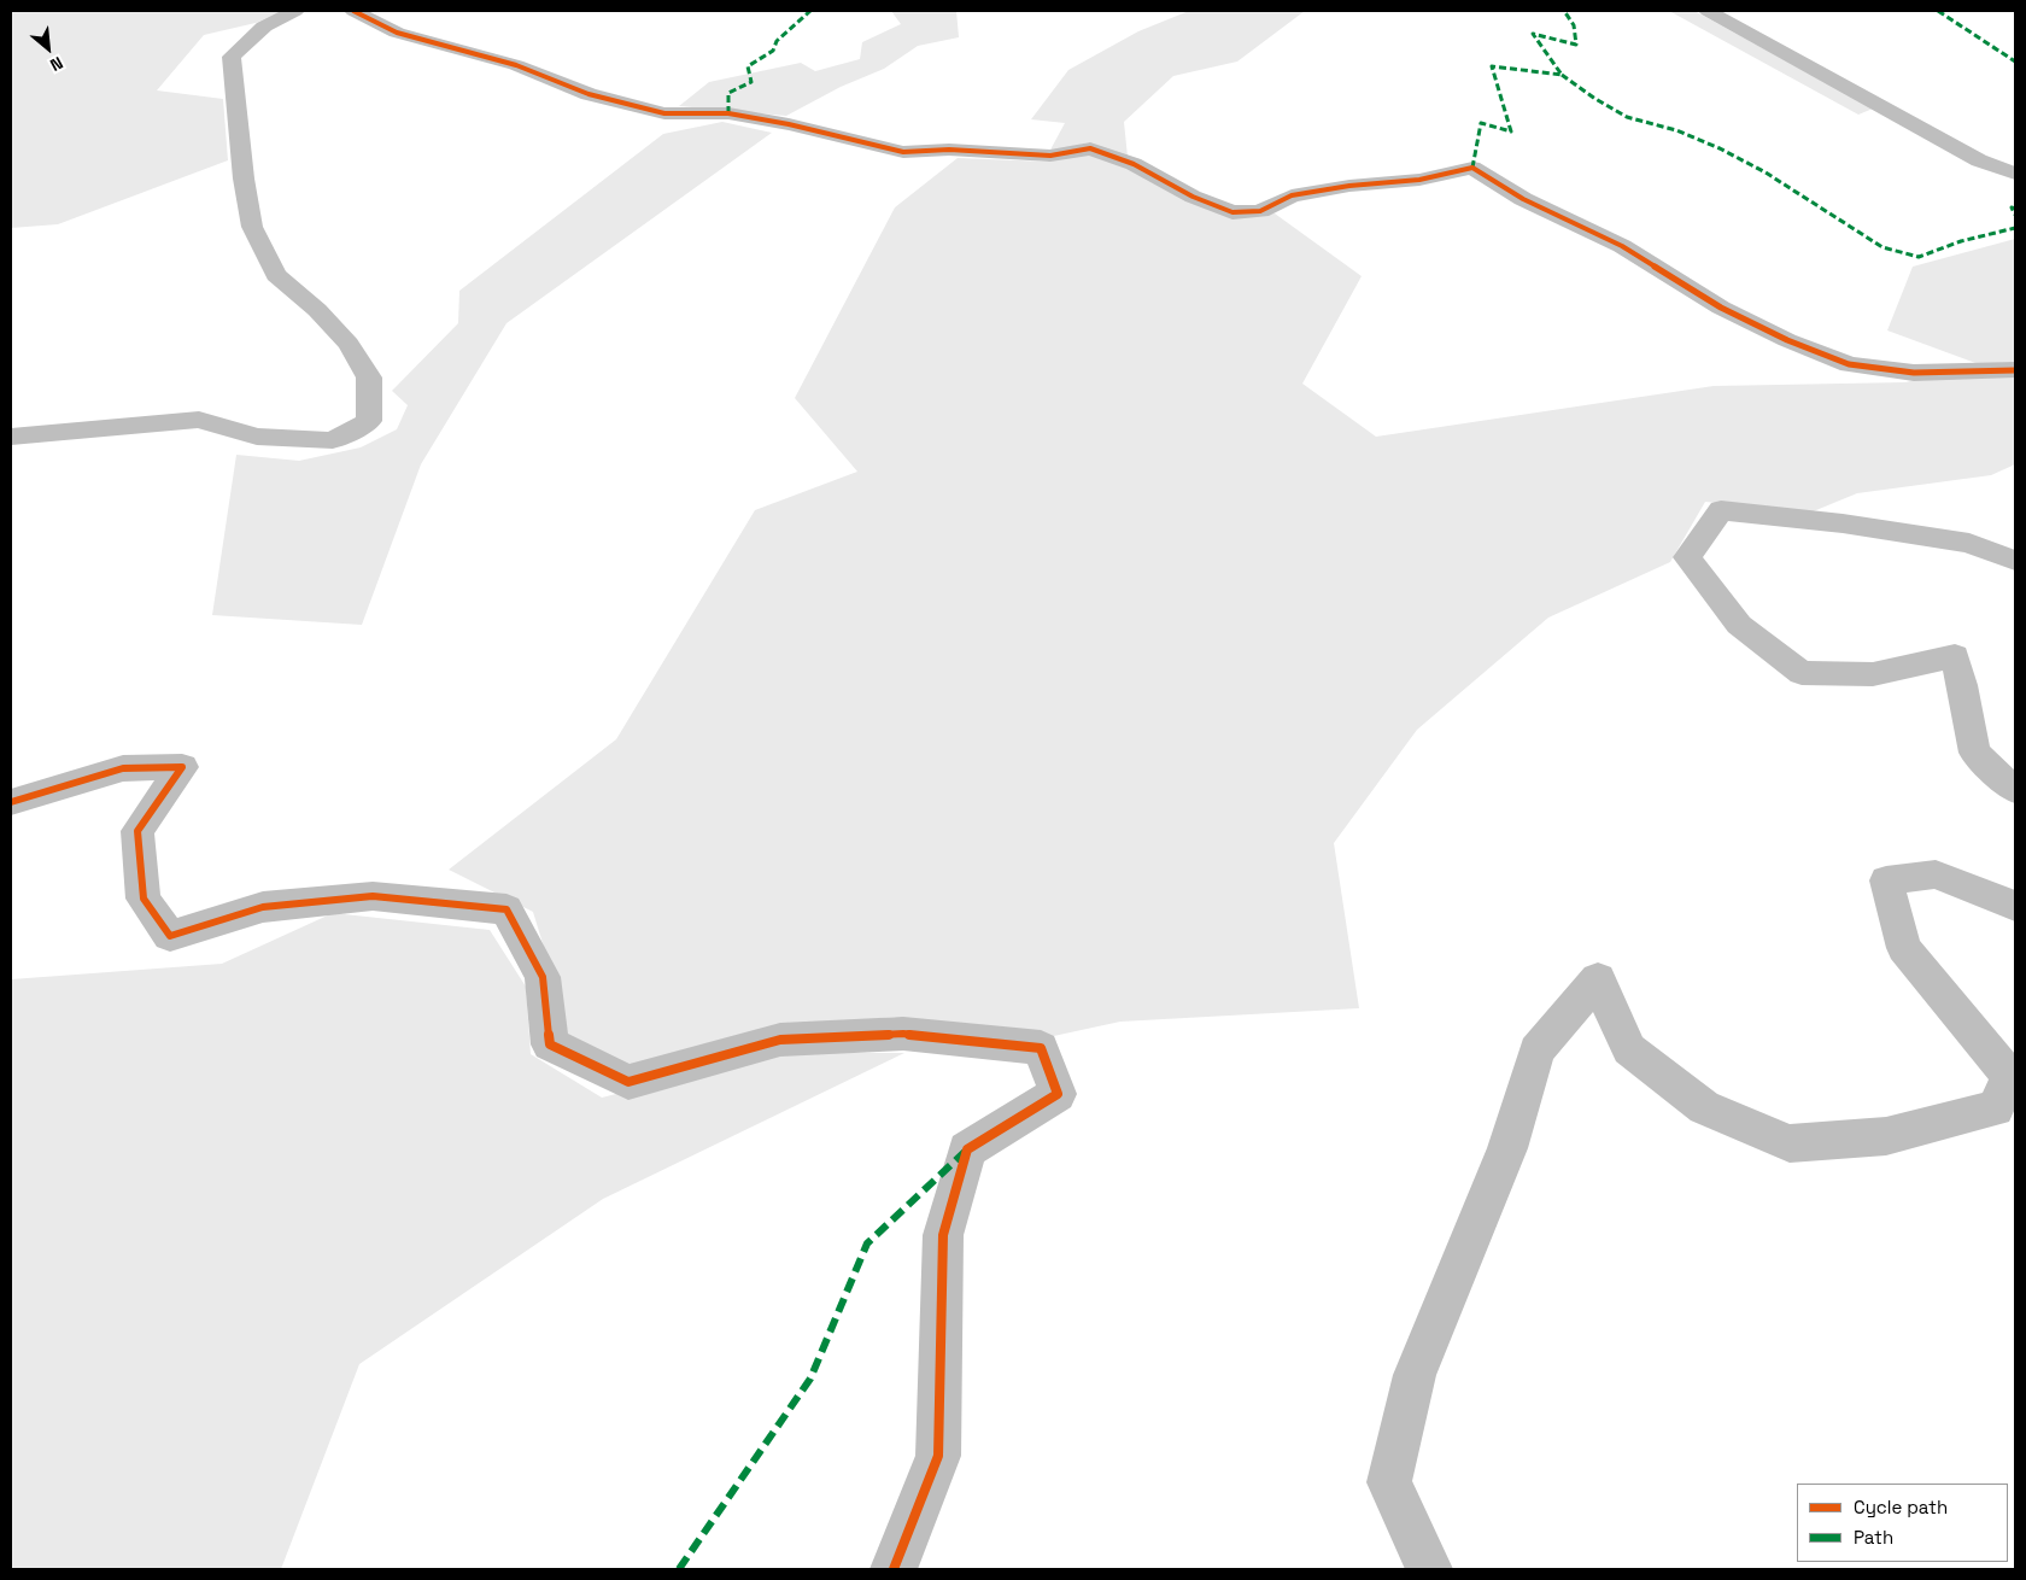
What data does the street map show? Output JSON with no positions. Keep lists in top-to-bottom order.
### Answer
{
  "legend": ["Cycle path", "Path"],
  "north": "bottom right"
}
